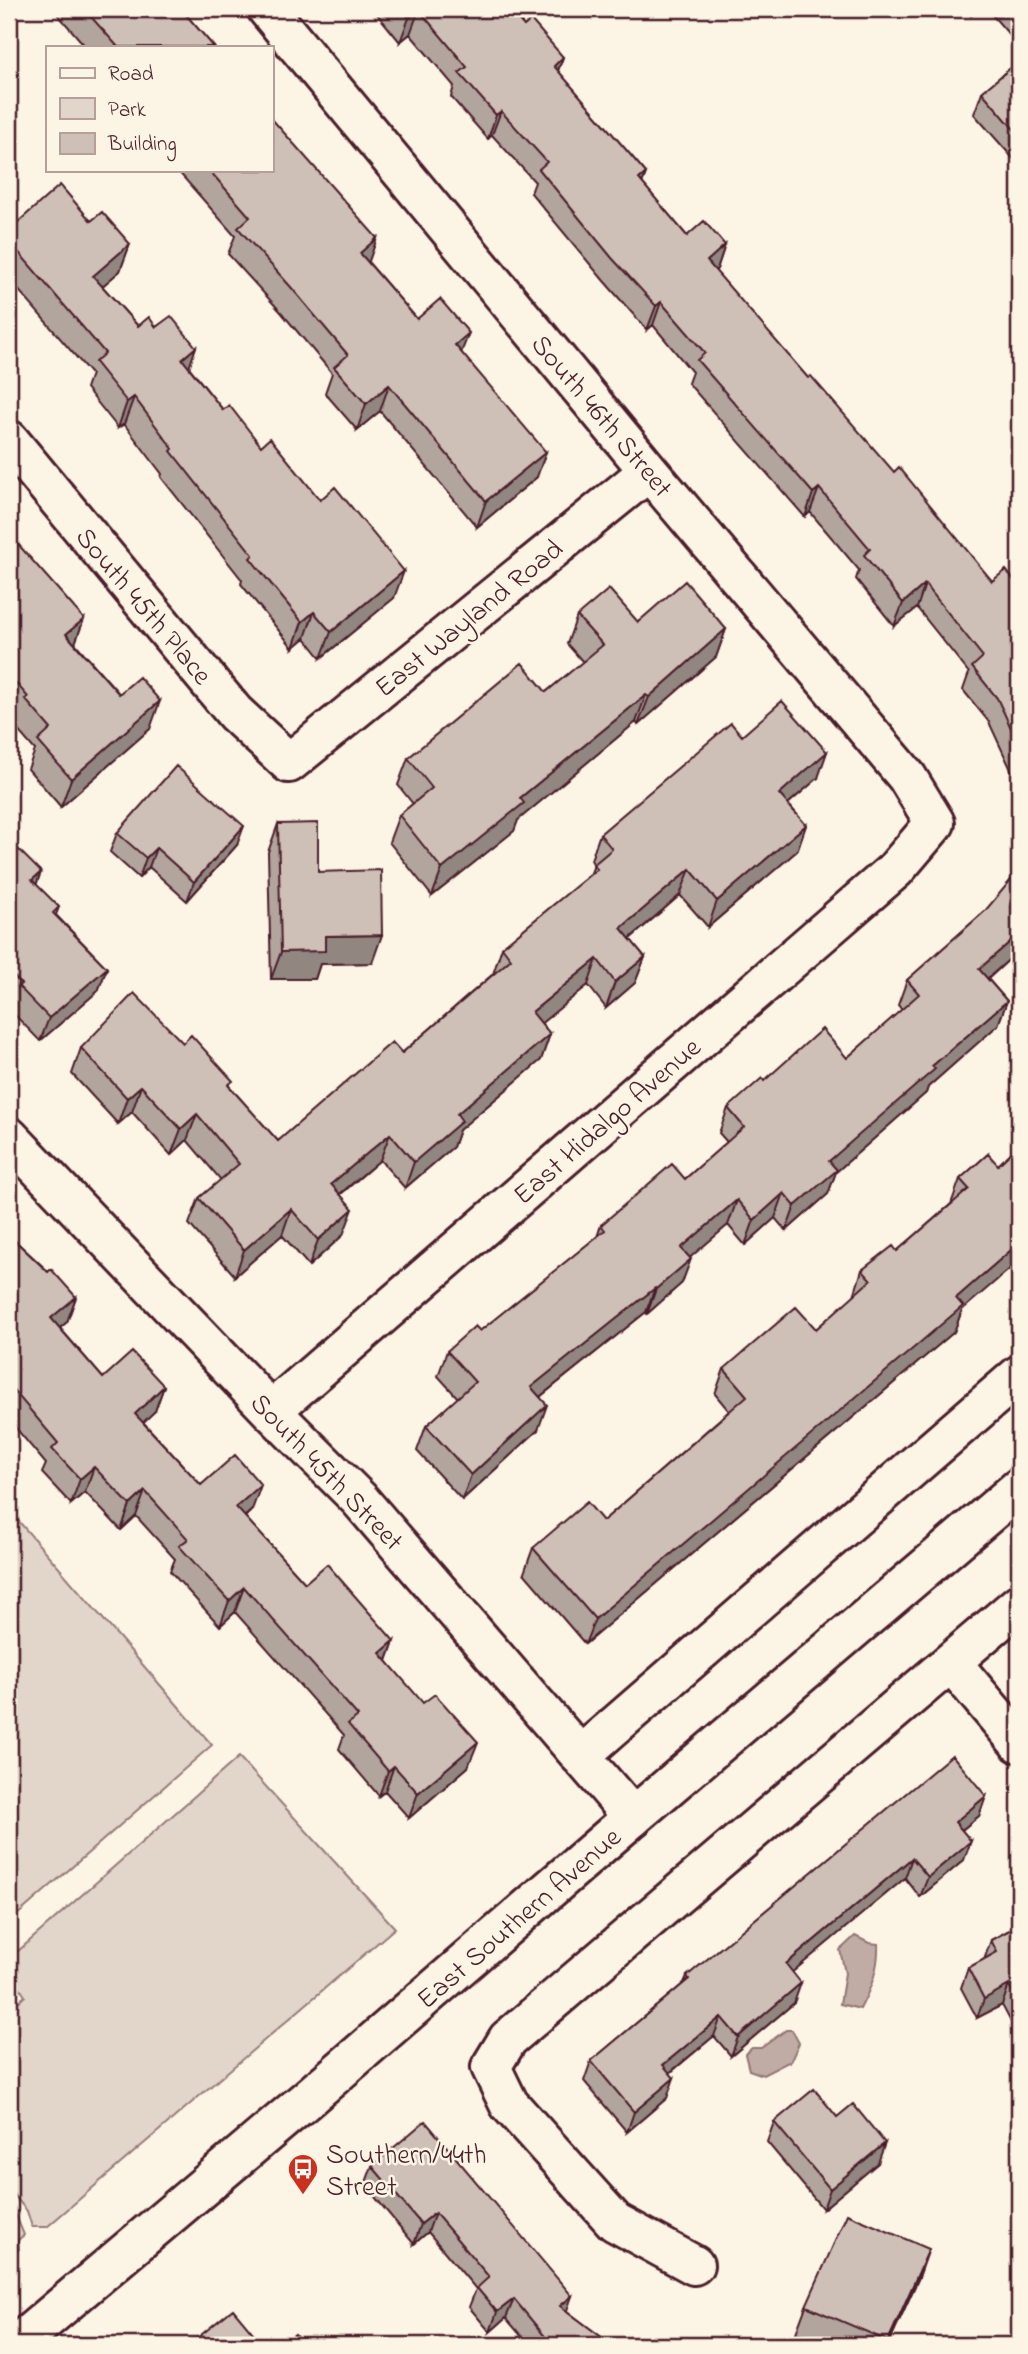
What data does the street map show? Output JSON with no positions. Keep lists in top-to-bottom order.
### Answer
{
  "streets": {
    "street": [
      "South 46th Street",
      "South 45th Place",
      "East Wayland Road",
      "East Hidalgo Avenue",
      "South 45th Street",
      "East Southern Avenue"
    ]
  },
  "crossings": [
    ["South 46th Street", "East Wayland Road"],
    ["South 46th Street", "East Hidalgo Avenue"],
    ["South 45th Place", "East Wayland Road"],
    ["East Hidalgo Avenue", "South 45th Street"],
    ["South 45th Street", "East Southern Avenue"]
  ],
  "places": {
    "bus stop": ["Southern/44th Street"]
  },
  "legend": ["Road", "Park", "Building"]
}
